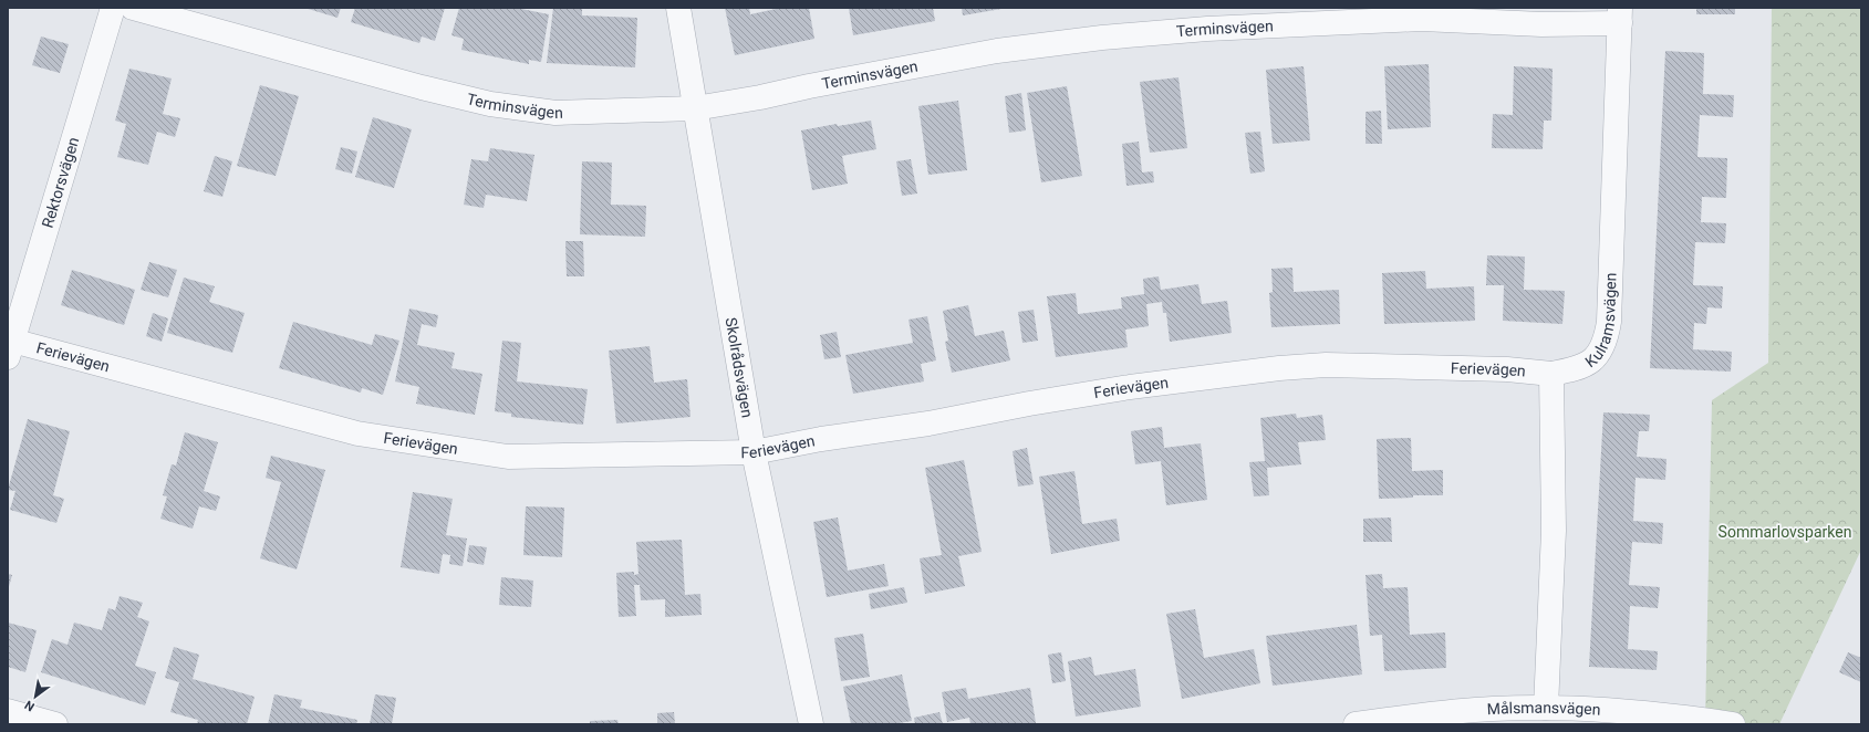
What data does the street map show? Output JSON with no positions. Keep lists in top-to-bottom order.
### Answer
{
  "streets": {
    "street": [
      "Terminsvägen",
      "Rektorsvägen",
      "Kulramsvägen",
      "Ferievägen",
      "Skolrådsvägen",
      "Målsmansvägen"
    ]
  },
  "crossings": [
    ["Terminsvägen", "Kulramsvägen"],
    ["Terminsvägen", "Skolrådsvägen"],
    ["Rektorsvägen", "Ferievägen"],
    ["Kulramsvägen", "Ferievägen"],
    ["Ferievägen", "Skolrådsvägen"]
  ],
  "parks": ["Sommarlovsparken"],
  "north": "bottom left"
}
